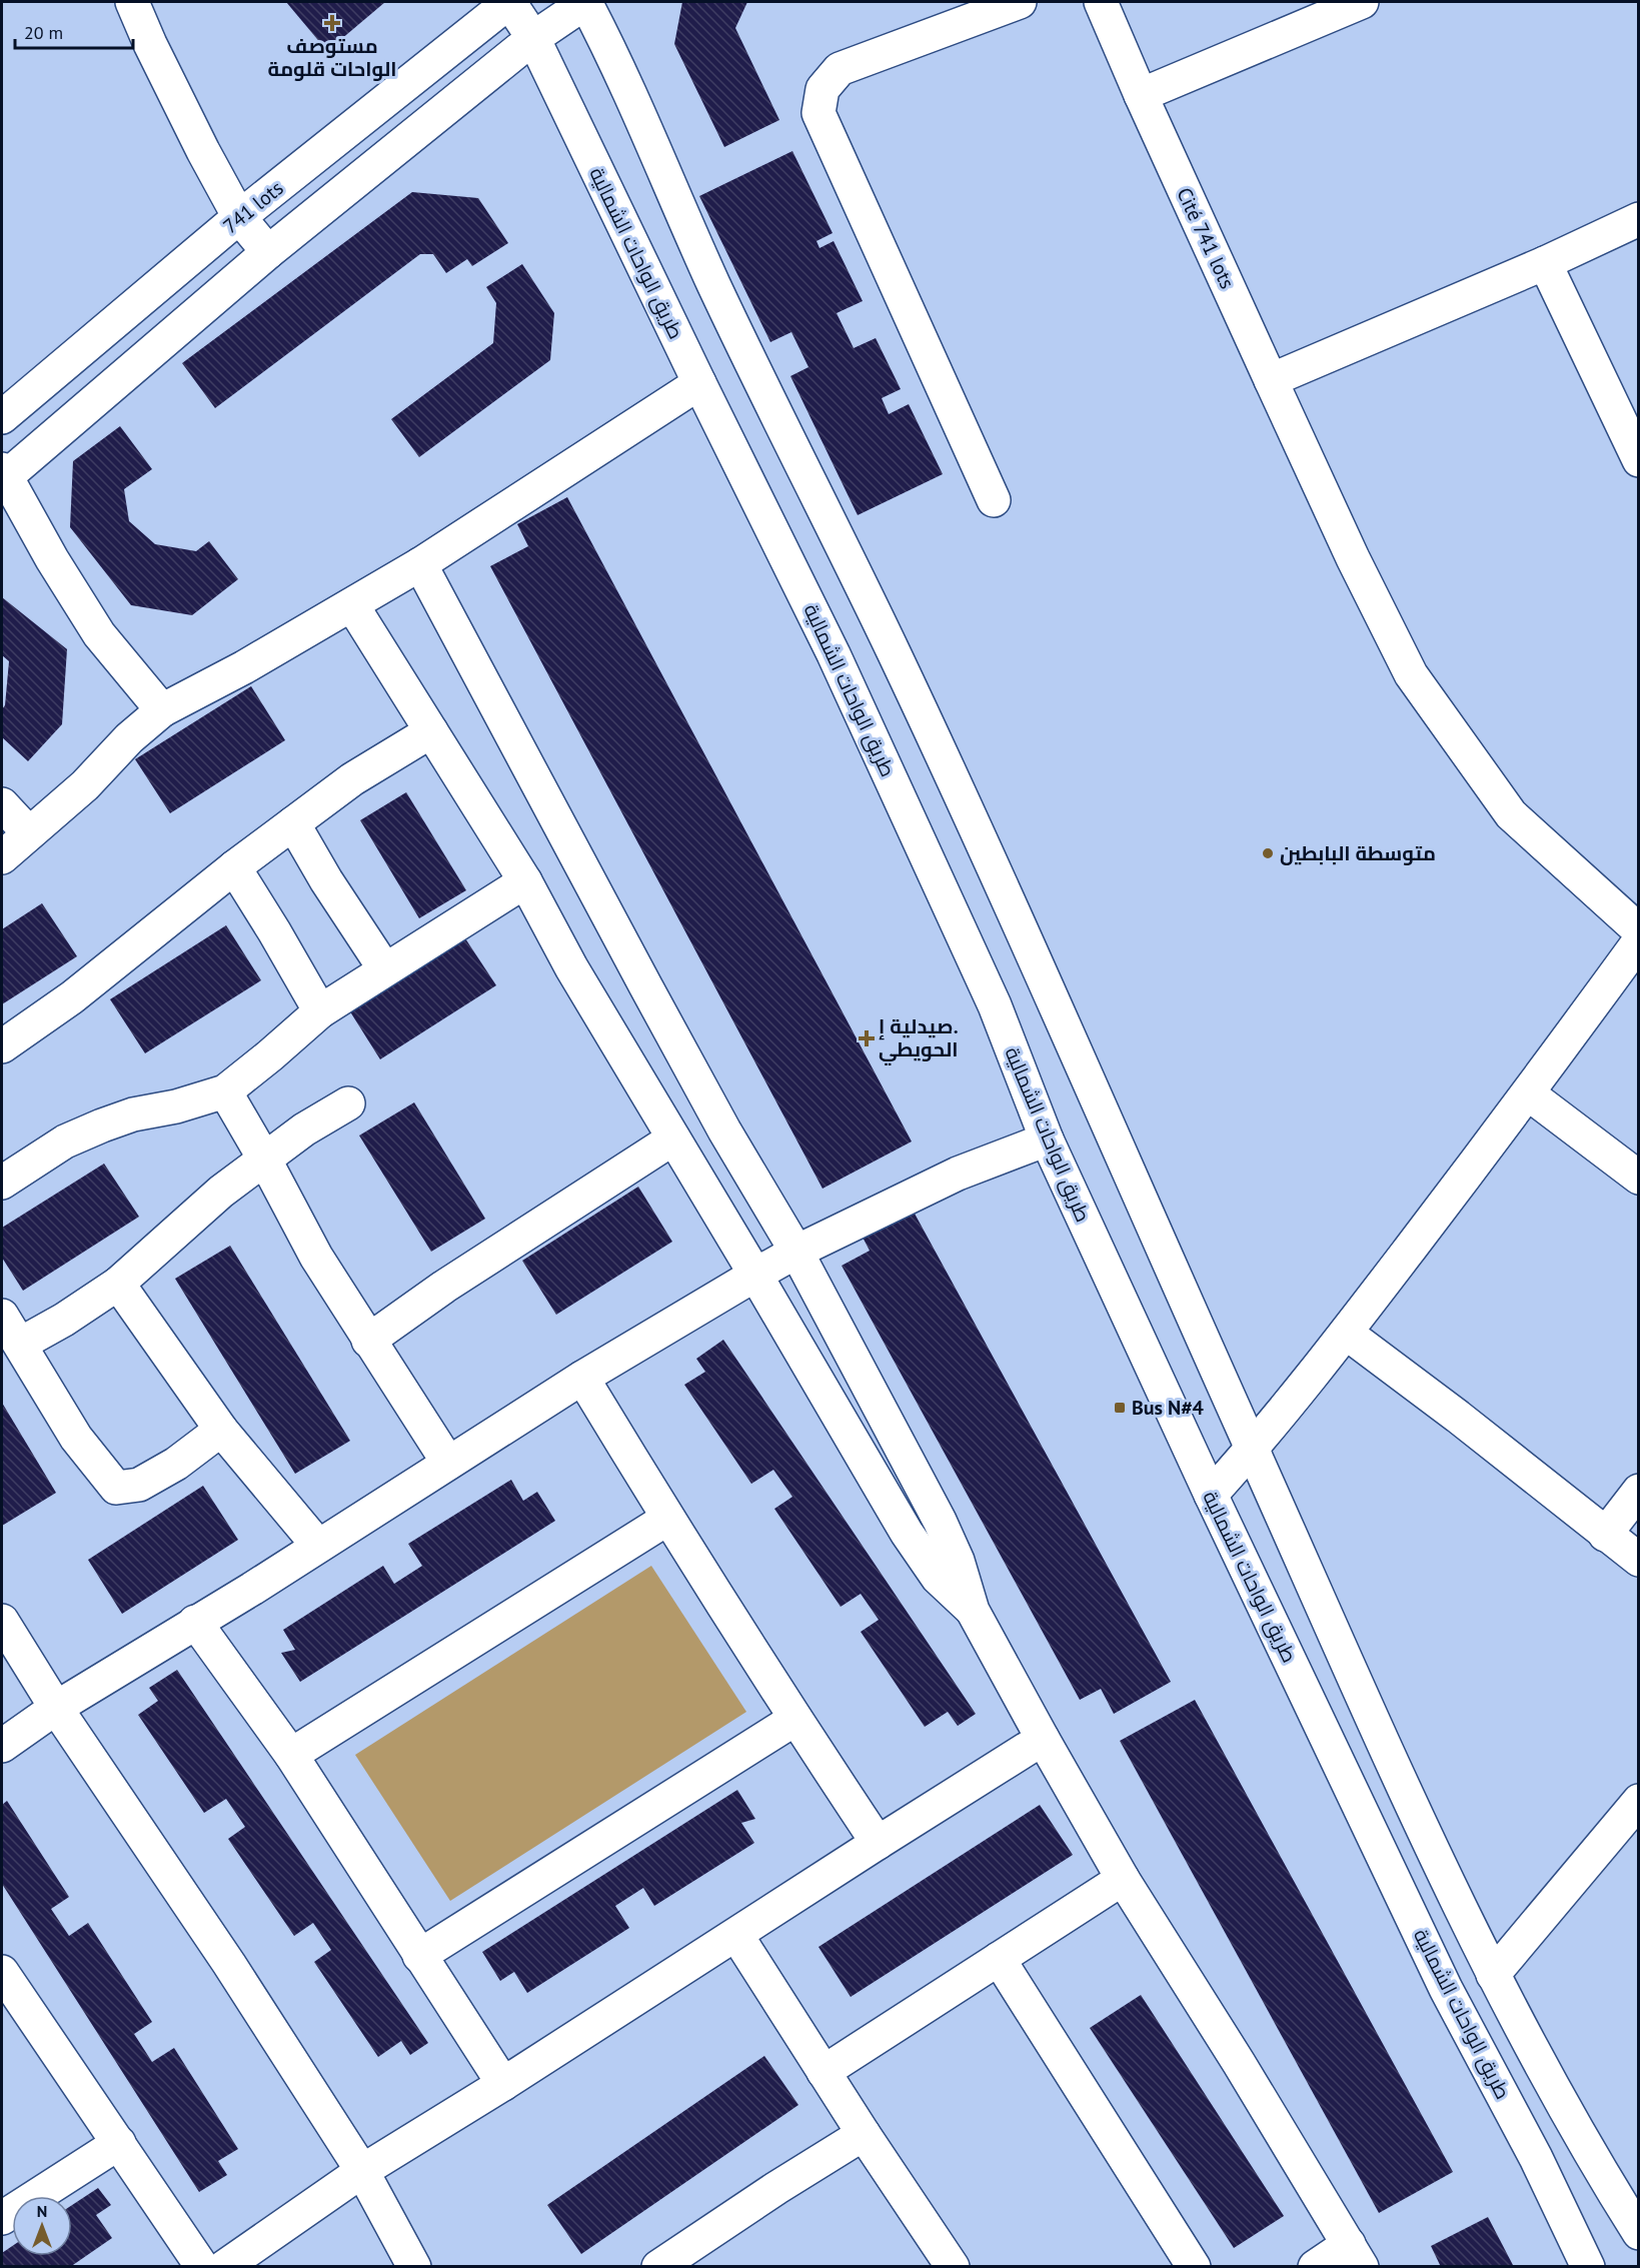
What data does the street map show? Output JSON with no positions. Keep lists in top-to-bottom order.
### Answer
{
  "streets": {
    "street": ["741 lots", "Cité 741 lots", "طريق الواحات الشمالية"]
  },
  "crossings": [
    ["741 lots", "طريق الواحات الشمالية"]
  ],
  "places": {
    "health": ["مستوصف الواحات قلومة", "صيدلية إ. الحويطي"],
    "other": ["متوسطة البابطين"],
    "transit": ["Bus N#4"]
  },
  "scale_bar": "20 m",
  "north": "top"
}
